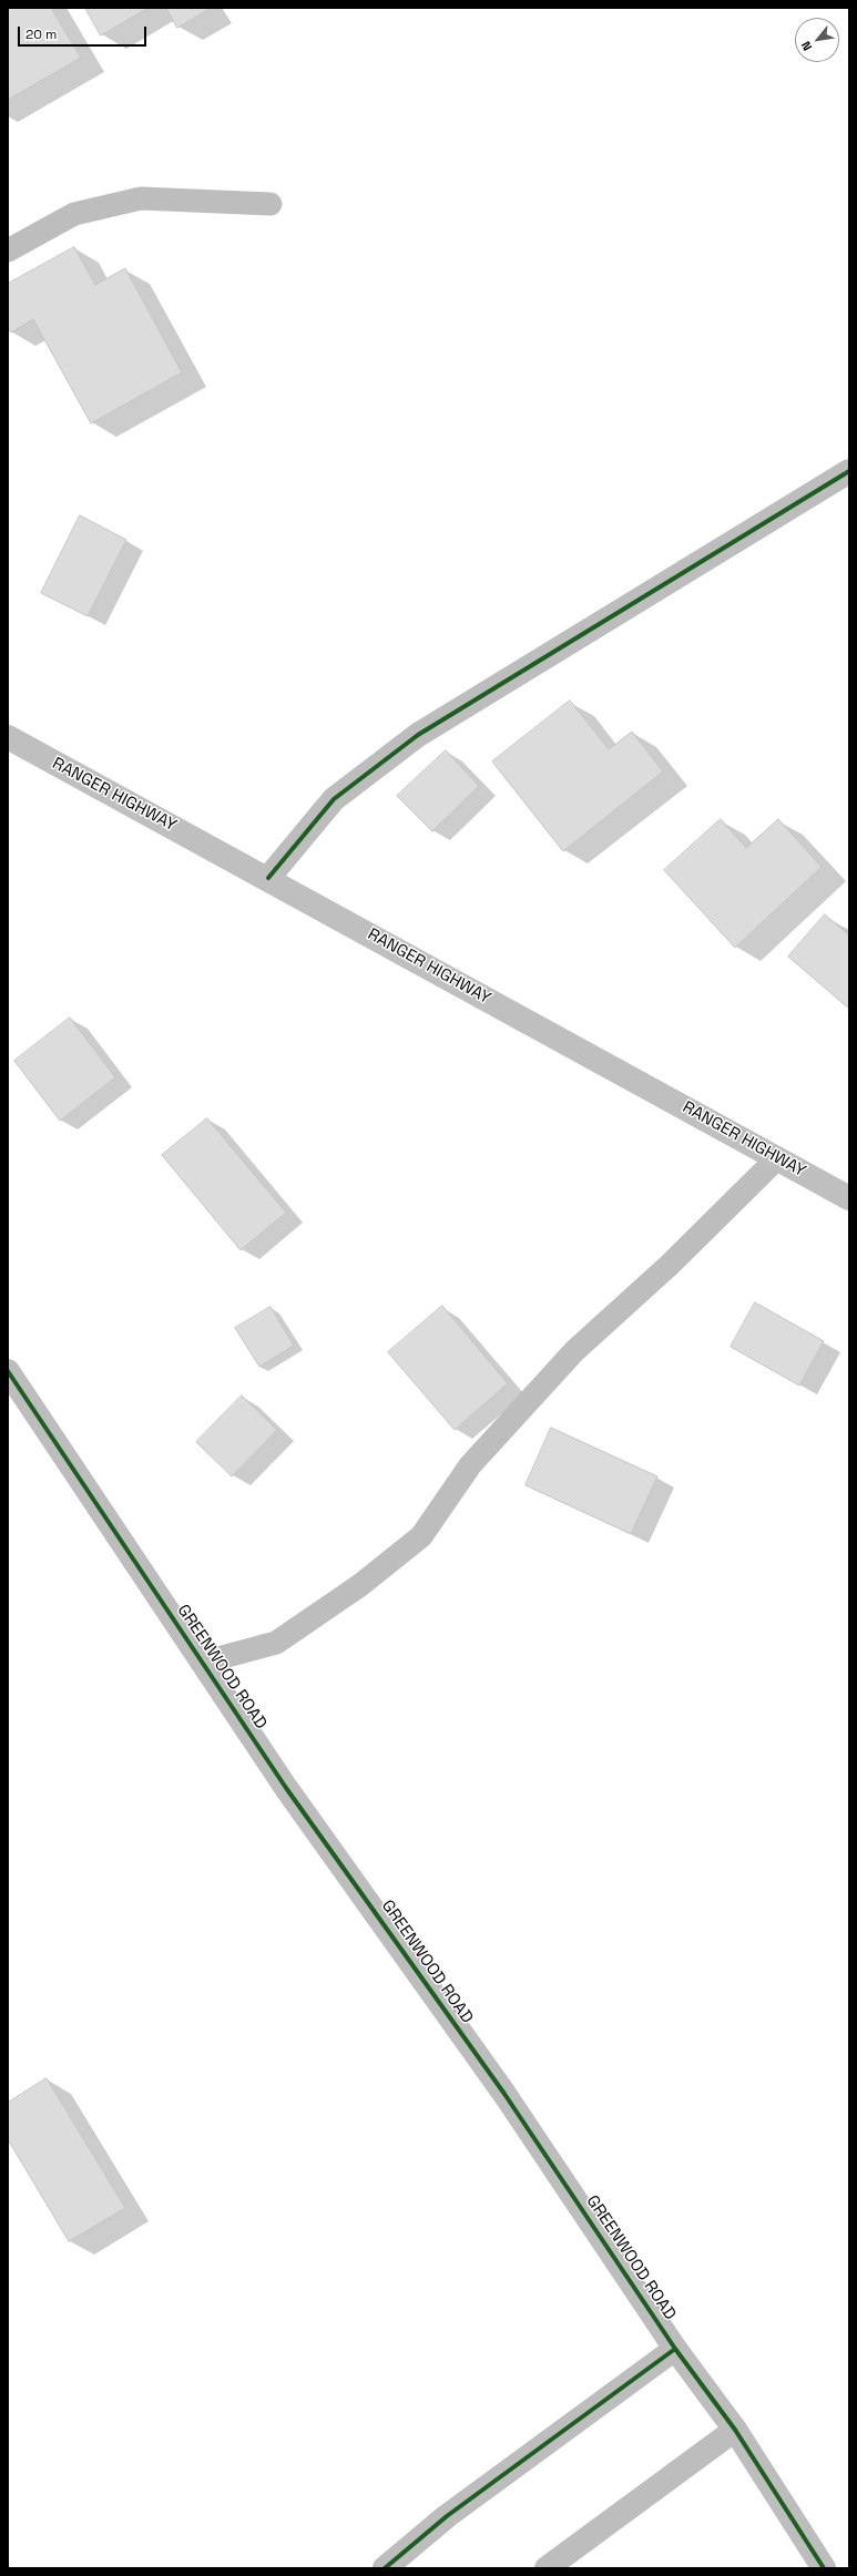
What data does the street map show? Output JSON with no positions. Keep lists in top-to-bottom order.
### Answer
{
  "streets": {
    "main road": ["RANGER HIGHWAY"],
    "street": ["GREENWOOD ROAD"]
  },
  "scale_bar": "20 m",
  "north": "bottom left"
}
